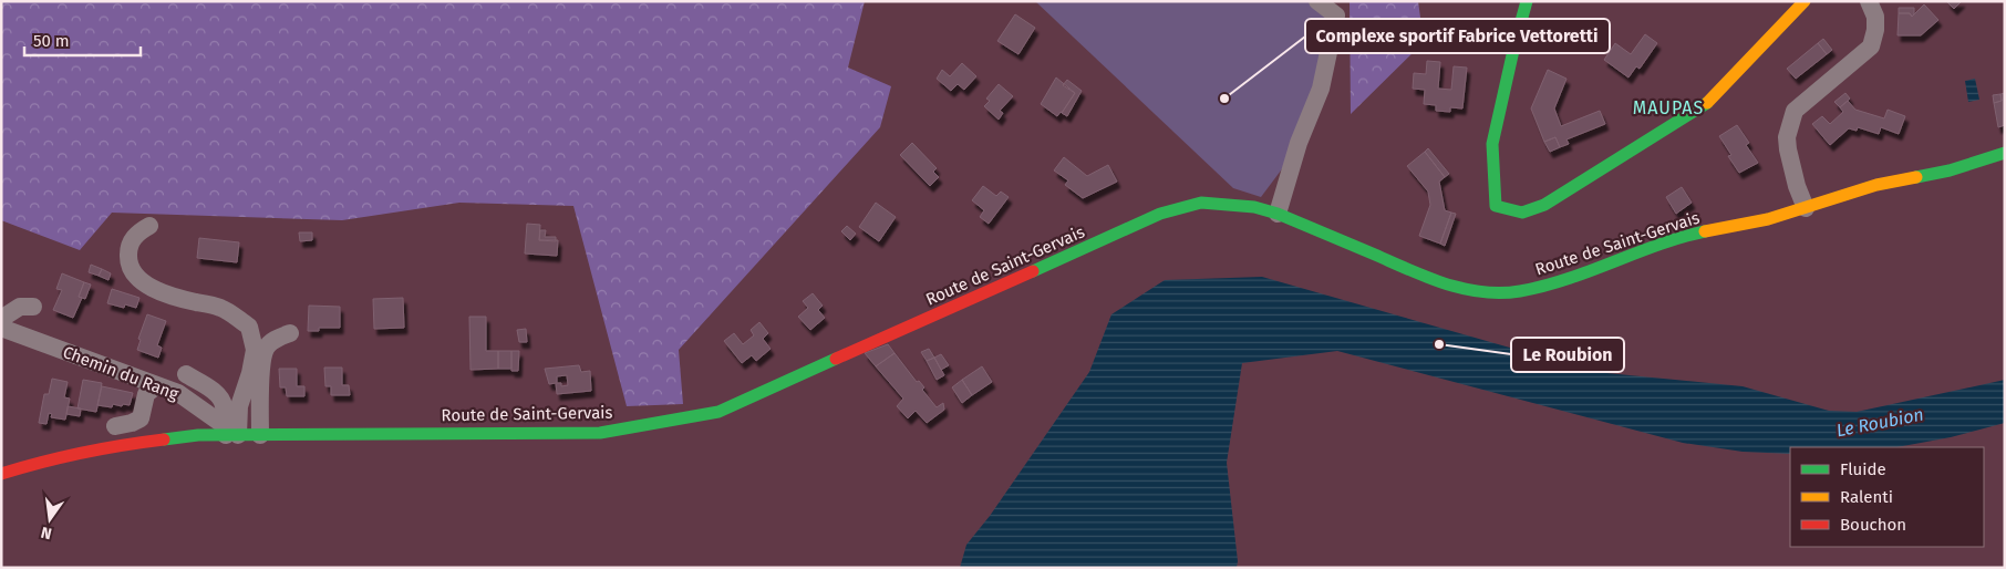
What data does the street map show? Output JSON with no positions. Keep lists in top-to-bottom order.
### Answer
{
  "streets": {
    "street": ["Route de Saint-Gervais", "Chemin du Rang"]
  },
  "crossings": [
    ["Route de Saint-Gervais", "Chemin du Rang"]
  ],
  "districts": ["MAUPAS"],
  "water": ["Le Roubion"],
  "places": ["Complexe sportif Fabrice Vettoretti", "Le Roubion"],
  "legend": ["Fluide", "Ralenti", "Bouchon"],
  "scale_bar": "50 m",
  "north": "bottom"
}
